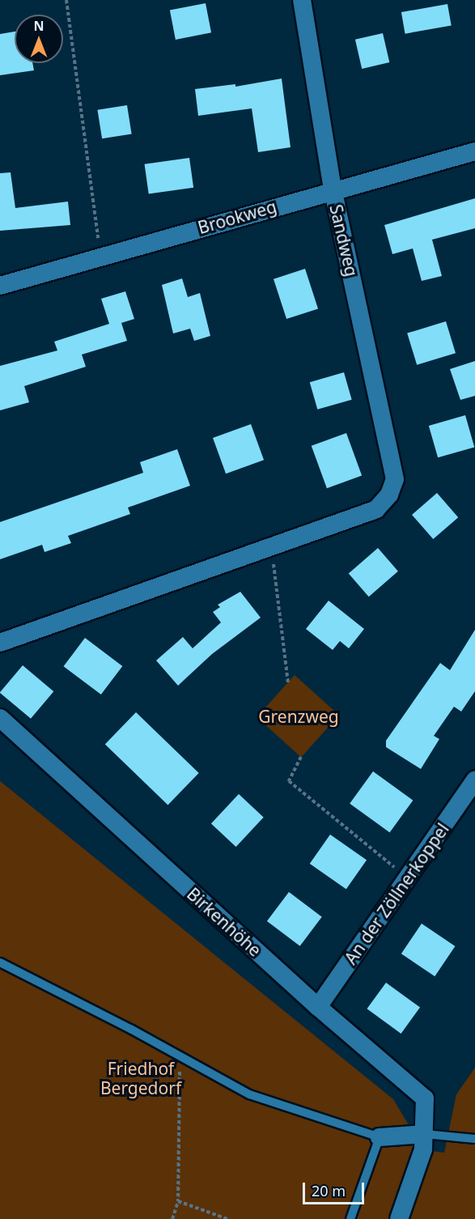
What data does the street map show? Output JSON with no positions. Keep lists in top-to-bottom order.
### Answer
{
  "streets": {
    "street": [
      "Brookweg",
      "Sandweg",
      "An der Zöllnerkoppel",
      "Birkenhöhe"
    ]
  },
  "crossings": [
    ["Brookweg", "Sandweg"],
    ["An der Zöllnerkoppel", "Birkenhöhe"]
  ],
  "parks": ["Grenzweg", "Friedhof Bergedorf"],
  "scale_bar": "20 m",
  "north": "top"
}
